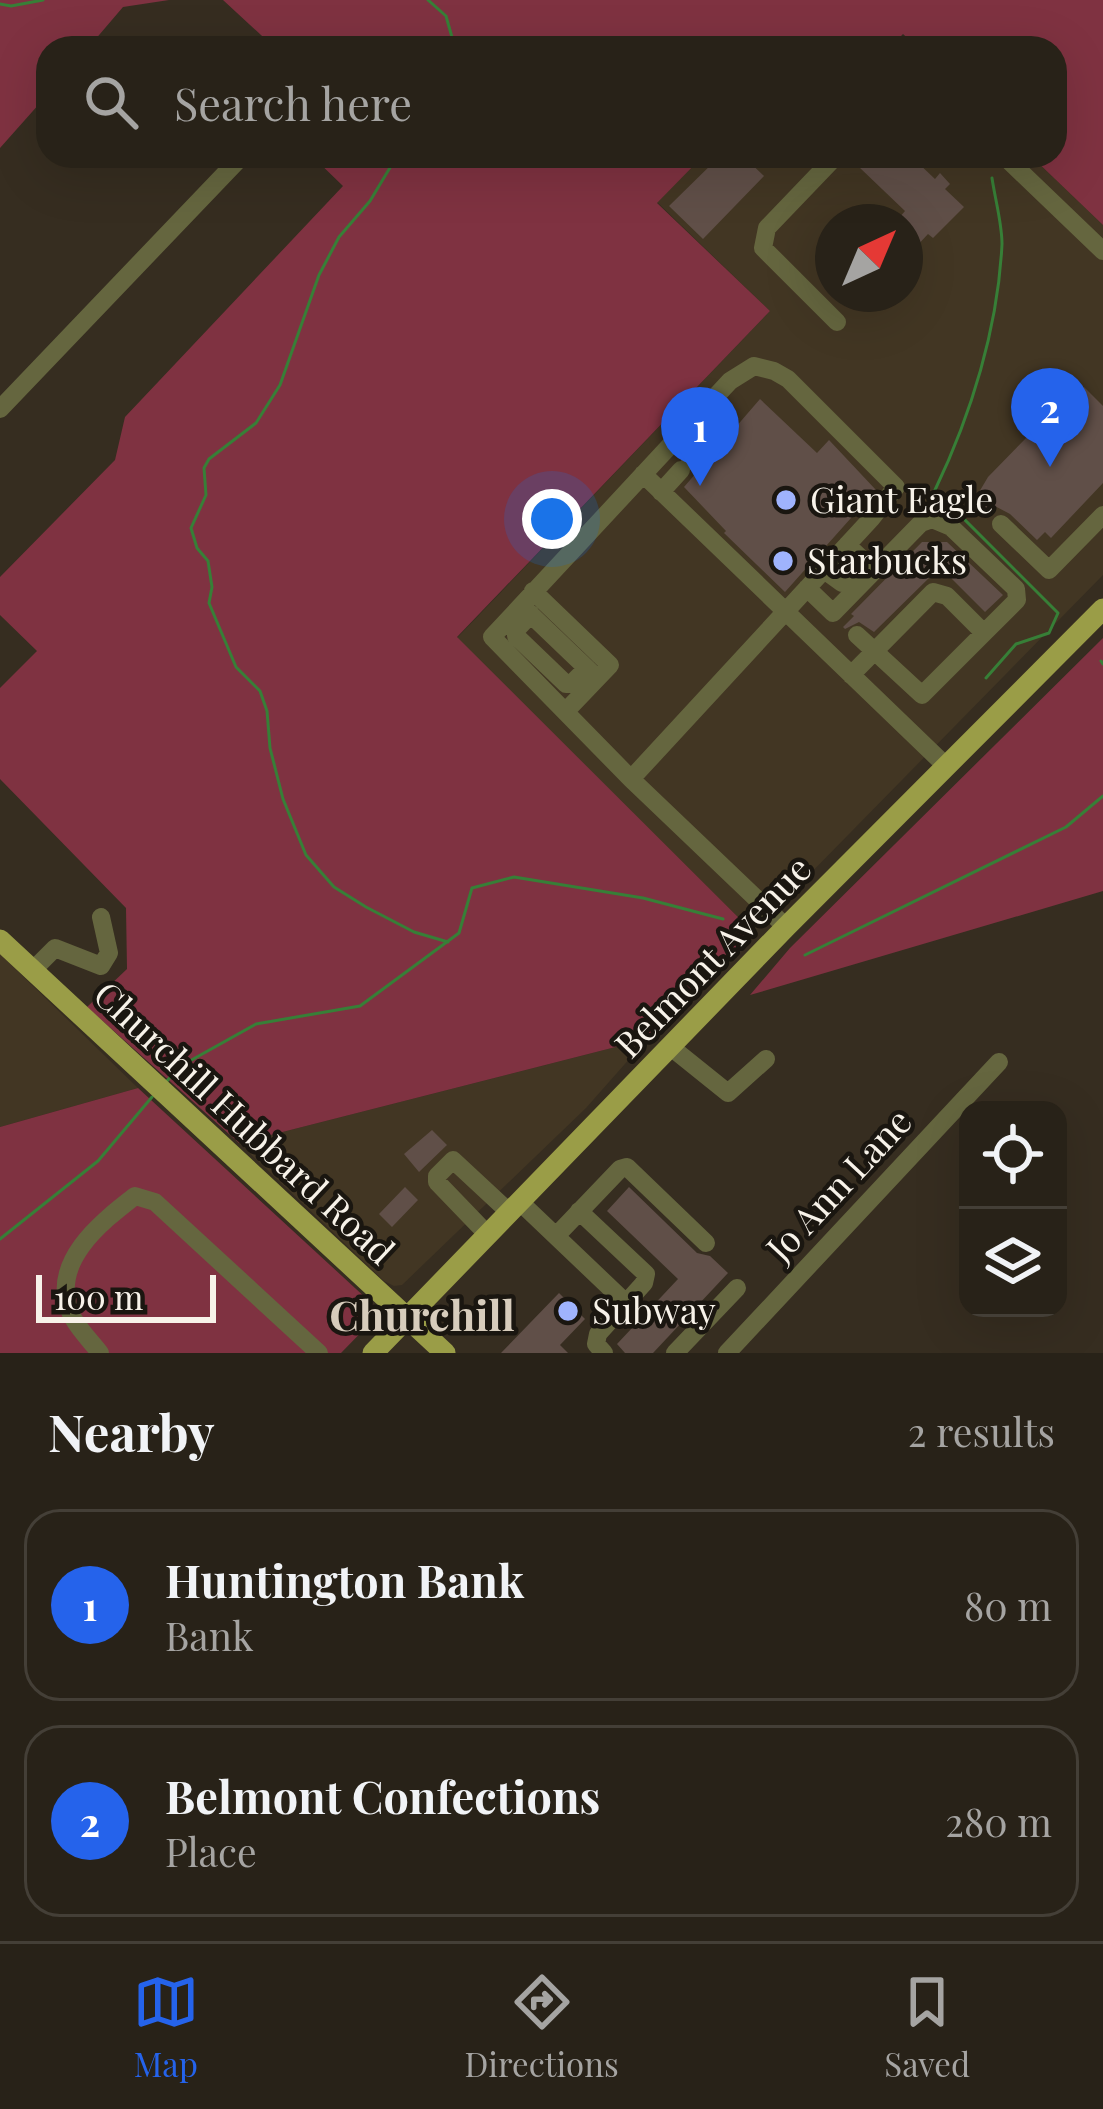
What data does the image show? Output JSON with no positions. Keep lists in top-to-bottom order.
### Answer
{
  "streets": {
    "main road": ["Belmont Avenue", "Churchill Hubbard Road"],
    "street": ["Jo Ann Lane"]
  },
  "crossings": [
    ["Belmont Avenue", "Churchill Hubbard Road"]
  ],
  "districts": ["Churchill"],
  "places": ["Giant Eagle", "Starbucks", "Subway"],
  "scale_bar": "100 m",
  "north": "top right",
  "page": {
    "search": "Search here",
    "pins": ["2", "1"],
    "scale": "100 m",
    "heading": ["Nearby", "2 results"],
    "list": [
      {
        "mark": "1",
        "name": "Huntington Bank",
        "note": "Bank",
        "value": "80 m"
      },
      {
        "mark": "2",
        "name": "Belmont Confections",
        "note": "Place",
        "value": "280 m"
      }
    ],
    "nav": ["Map", "Directions", "Saved"]
  }
}
